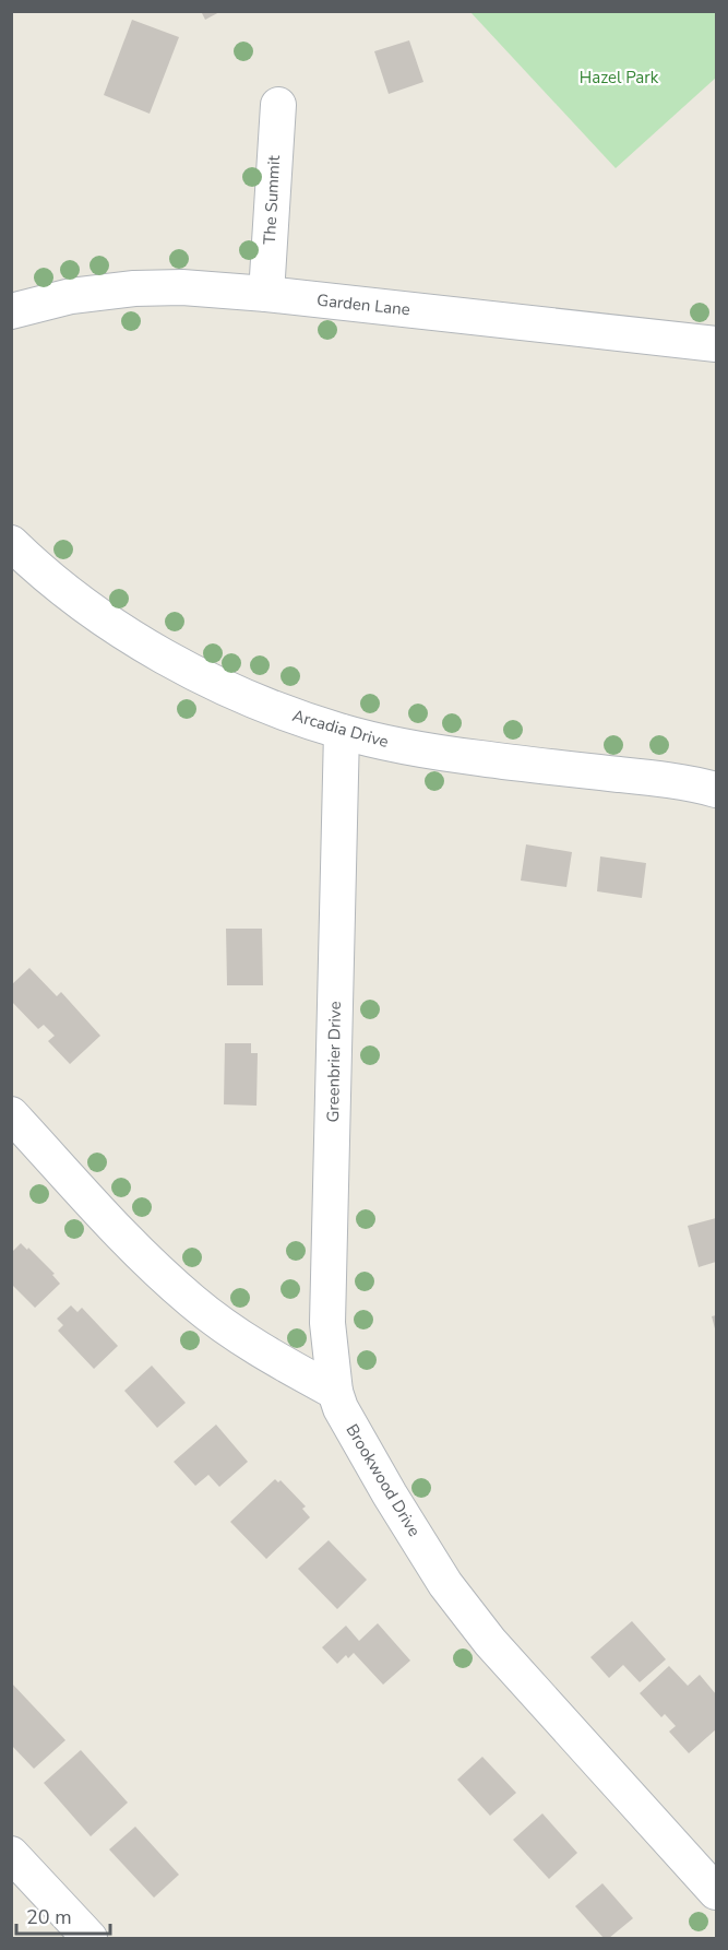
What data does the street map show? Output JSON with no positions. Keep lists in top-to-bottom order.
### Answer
{
  "streets": {
    "street": [
      "The Summit",
      "Garden Lane",
      "Arcadia Drive",
      "Greenbrier Drive",
      "Brookwood Drive"
    ]
  },
  "crossings": [
    ["The Summit", "Garden Lane"],
    ["Arcadia Drive", "Greenbrier Drive"],
    ["Greenbrier Drive", "Brookwood Drive"]
  ],
  "parks": ["Hazel Park"],
  "scale_bar": "20 m"
}
